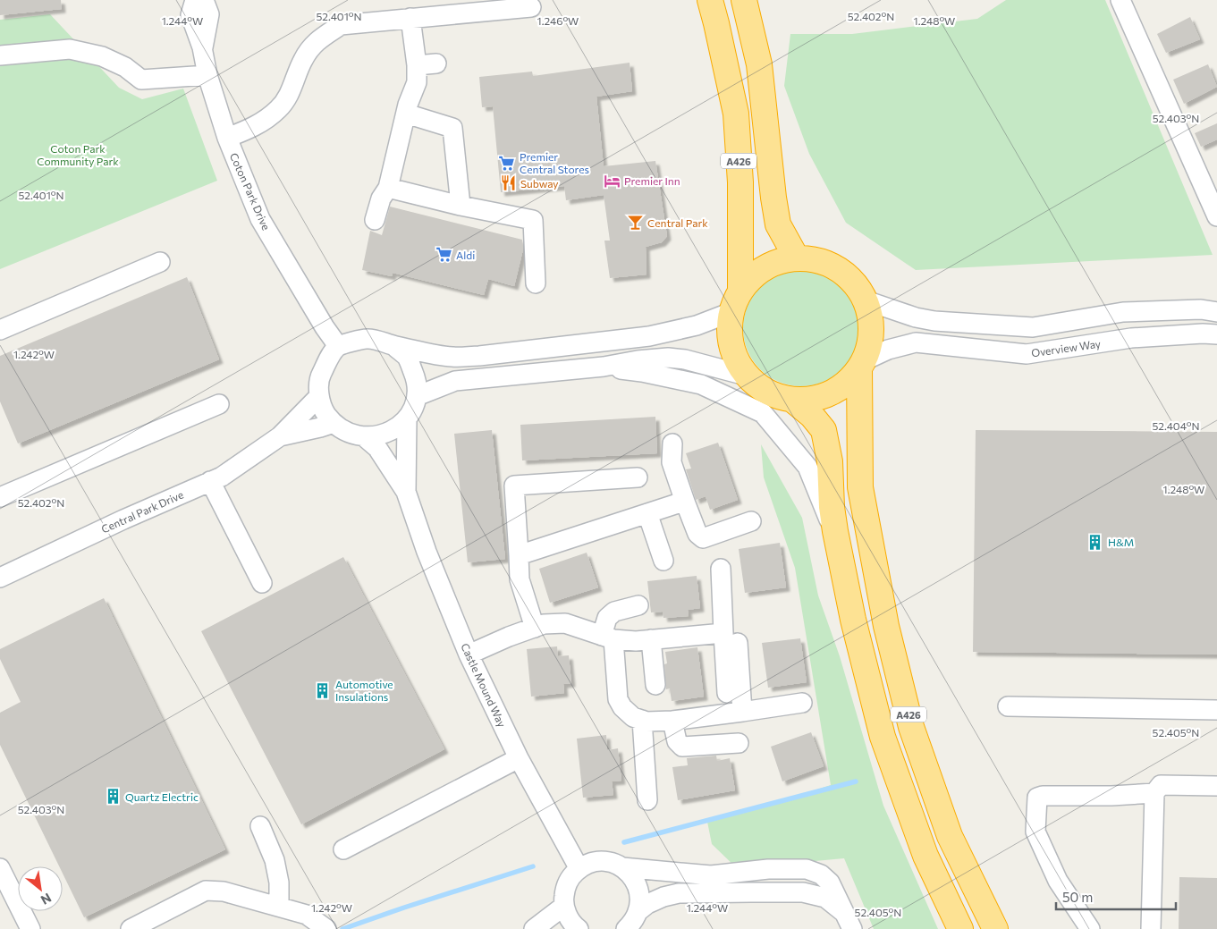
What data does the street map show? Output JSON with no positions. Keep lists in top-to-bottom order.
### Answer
{
  "streets": {
    "highway": ["A426"],
    "street": [
      "Coton Park Drive",
      "Overview Way",
      "Central Park Drive",
      "Castle Mound Way"
    ]
  },
  "crossings": [
    ["A426", "Overview Way"],
    ["Coton Park Drive", "Central Park Drive"],
    ["Coton Park Drive", "Castle Mound Way"],
    ["Central Park Drive", "Castle Mound Way"]
  ],
  "parks": ["Coton Park Community Park"],
  "places": {
    "supermarket": ["Premier Central Stores", "Aldi"],
    "hotel": ["Premier Inn"],
    "restaurant": ["Subway"],
    "bar": ["Central Park"],
    "building": ["H&M", "Automotive Insulations", "Quartz Electric"]
  },
  "scale_bar": "50 m",
  "north": "bottom right",
  "coordinates": [
    "52.401°N",
    "52.402°N",
    "1.248°W",
    "1.244°W",
    "1.246°W",
    "52.403°N",
    "1.242°W",
    "52.404°N",
    "52.405°N"
  ]
}
